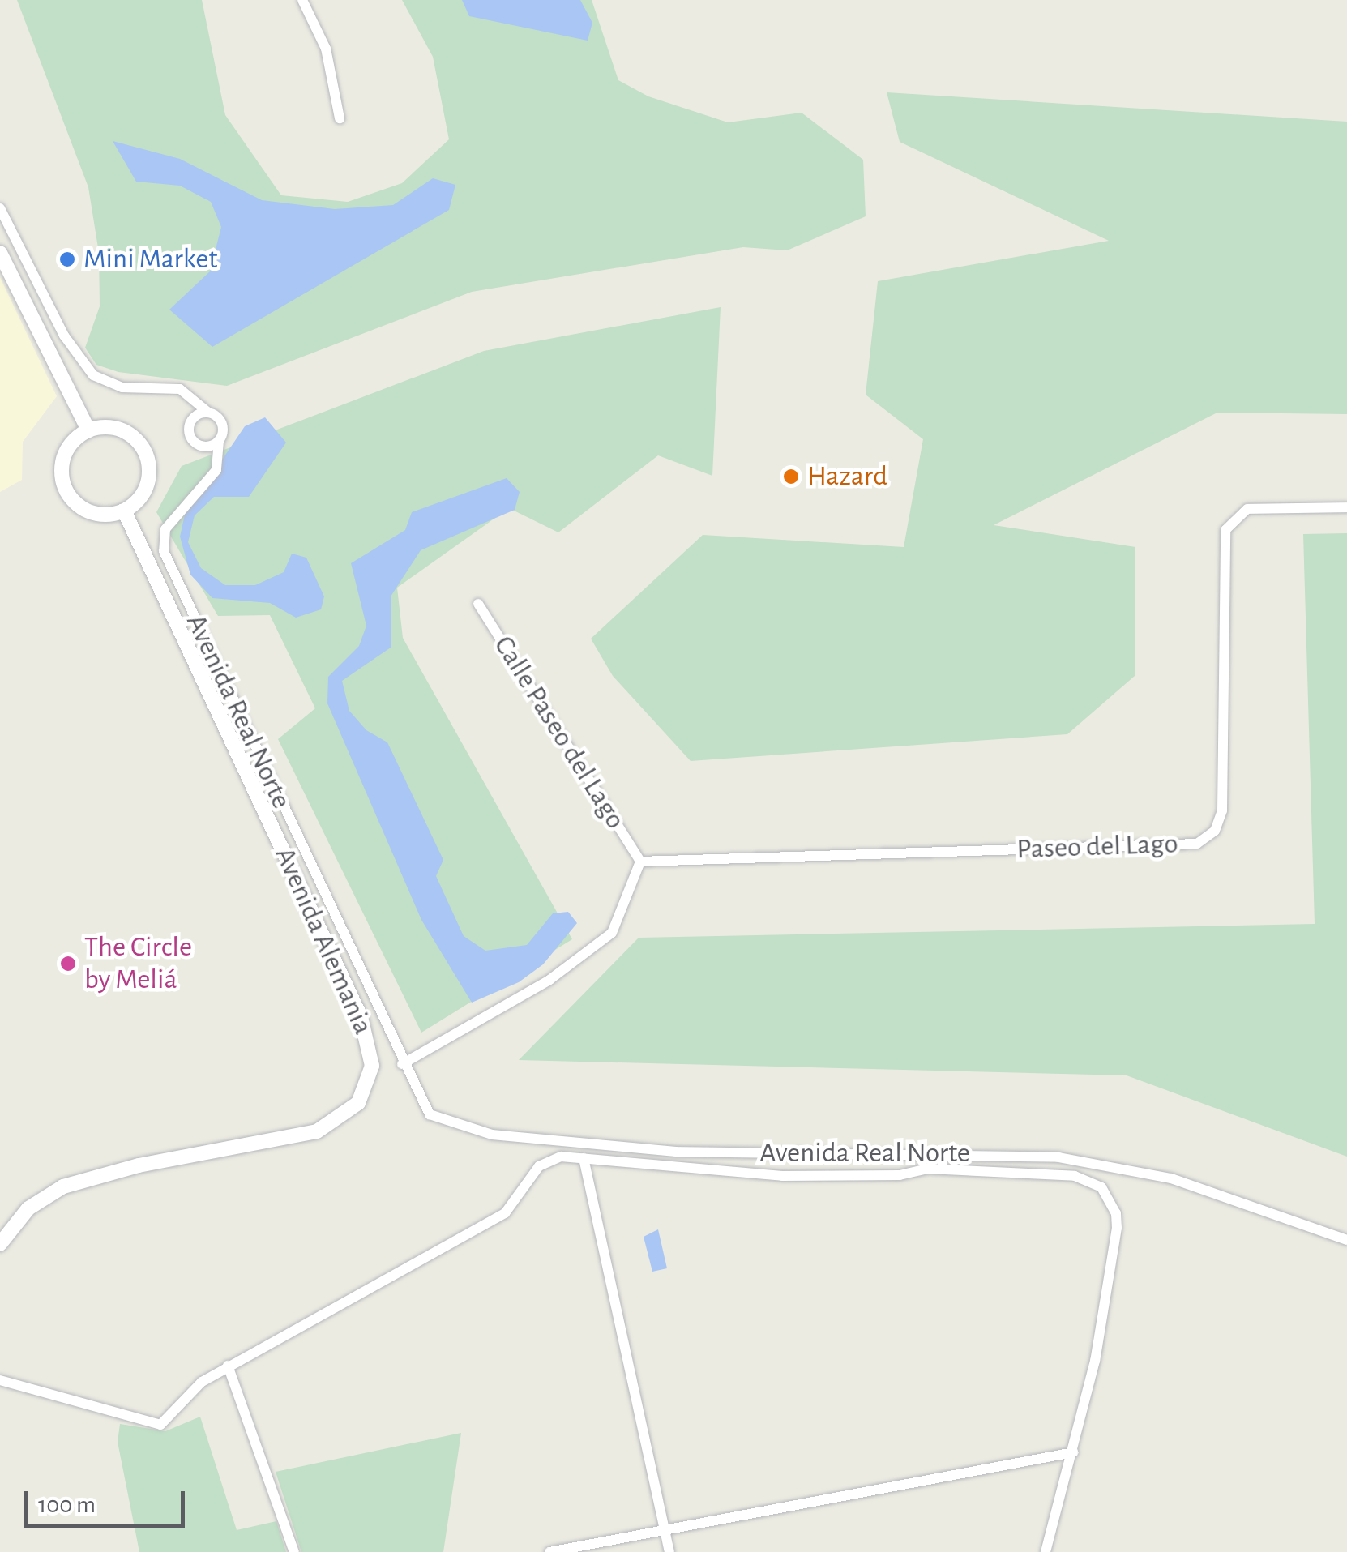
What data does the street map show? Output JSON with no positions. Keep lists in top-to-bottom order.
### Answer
{
  "streets": {
    "street": [
      "Avenida Real Norte",
      "Calle Paseo del Lago",
      "Paseo del Lago",
      "Avenida Alemania"
    ]
  },
  "crossings": [
    ["Calle Paseo del Lago", "Paseo del Lago"]
  ],
  "places": ["Mini Market", "Hazard", "The Circle by Meliá"],
  "scale_bar": "100 m"
}
